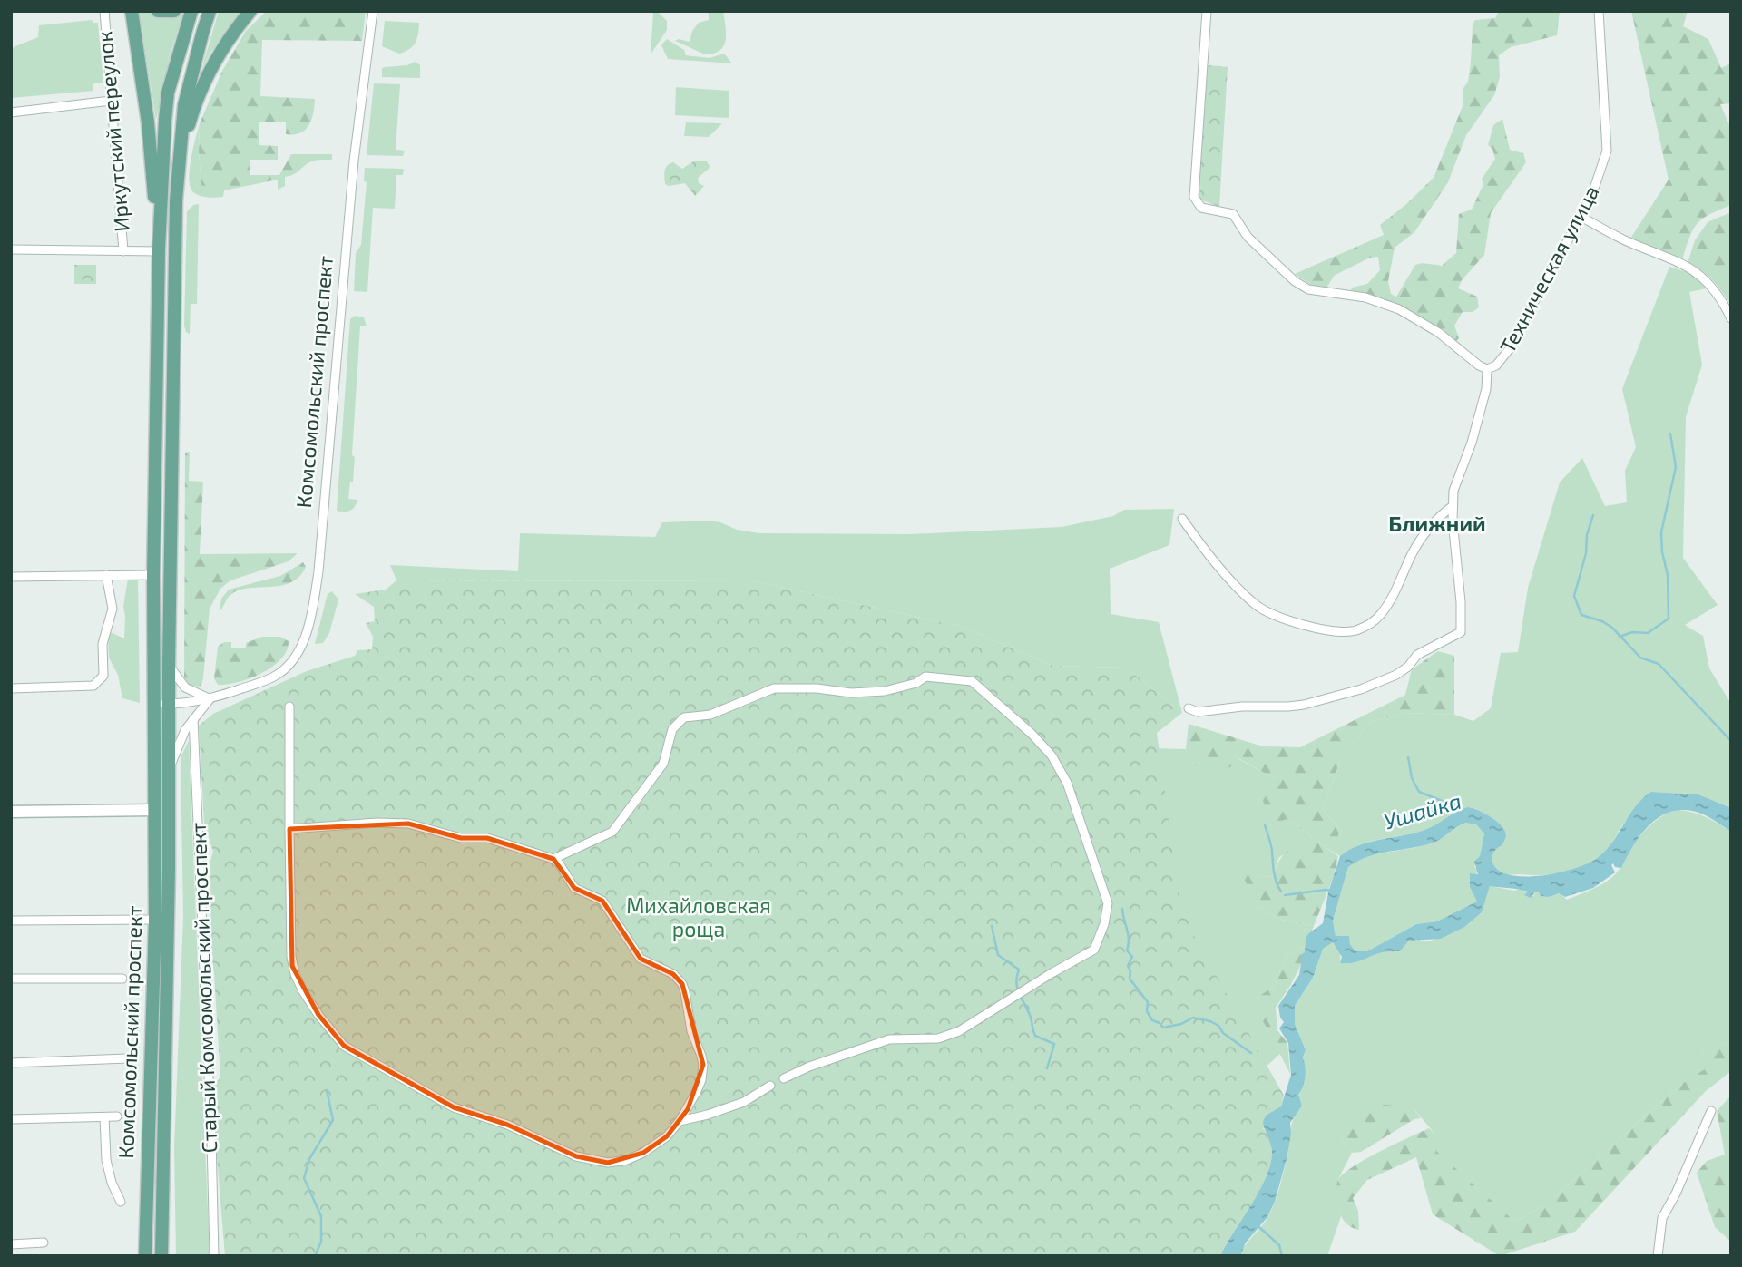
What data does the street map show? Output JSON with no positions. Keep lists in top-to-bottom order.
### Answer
{
  "streets": {
    "main road": ["Комсомольский проспект"],
    "street": ["Иркутский переулок", "Техническая улица", "Старый Комсомольский проспект"]
  },
  "crossings": [
    ["Комсомольский проспект", "Старый Комсомольский проспект"]
  ],
  "districts": ["Ближний"],
  "water": ["Ушайка"],
  "parks": ["Михайловская роща"]
}
